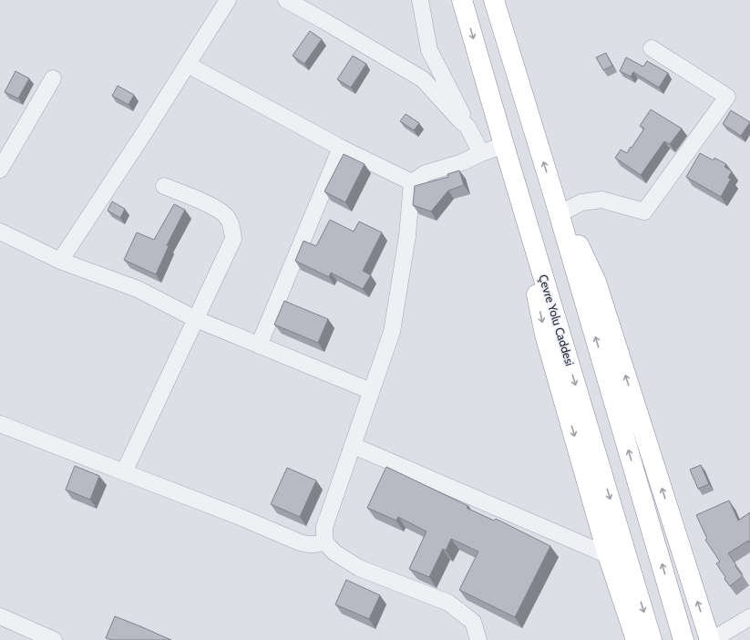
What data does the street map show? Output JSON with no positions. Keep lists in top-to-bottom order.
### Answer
{
  "streets": {
    "highway": ["Çevre Yolu Caddesi"]
  }
}
